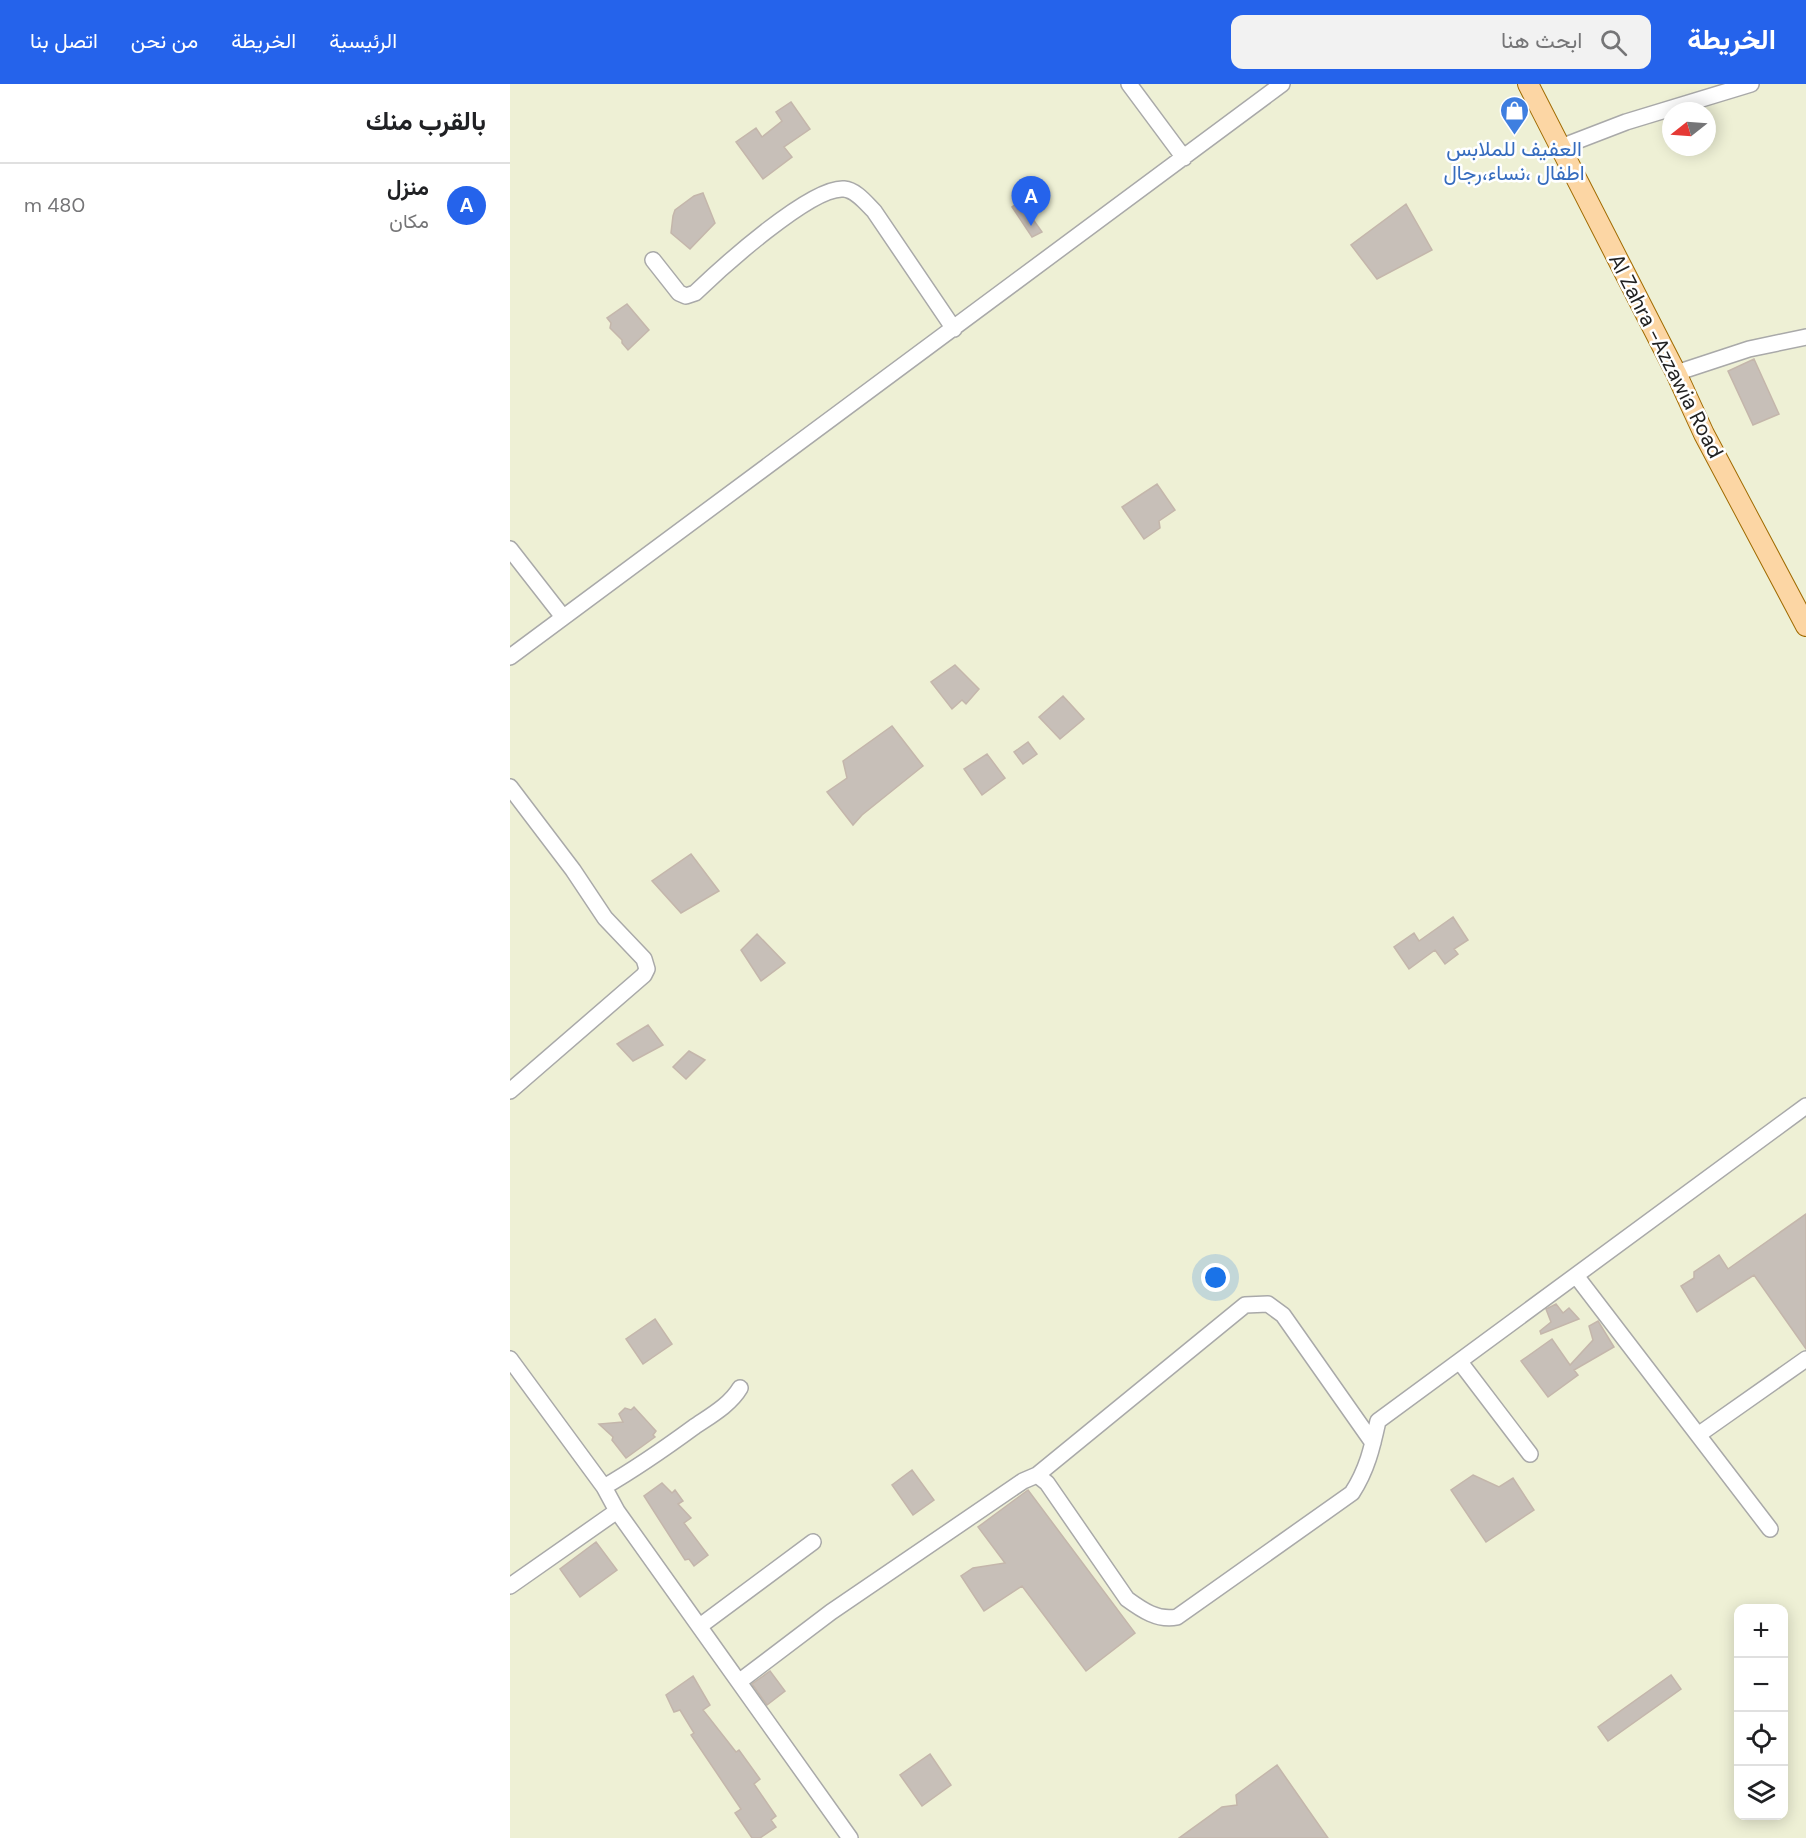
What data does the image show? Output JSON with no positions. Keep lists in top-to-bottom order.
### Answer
{
  "streets": {
    "main road": ["Al Zahra -Azzawia Road"]
  },
  "places": {
    "shop": ["العفيف للملابس اطفال ،نساء،رجال"]
  },
  "north": "left",
  "page": {
    "header": "الخريطة",
    "search": "ابحث هنا",
    "nav": [
      "الرئيسية",
      "الخريطة",
      "من نحن",
      "اتصل بنا"
    ],
    "heading": "بالقرب منك",
    "list": [
      {
        "mark": "A",
        "name": "منزل",
        "note": "مكان",
        "value": "480 m"
      }
    ],
    "pins": "A",
    "map_buttons": ["+", "−"]
  }
}
